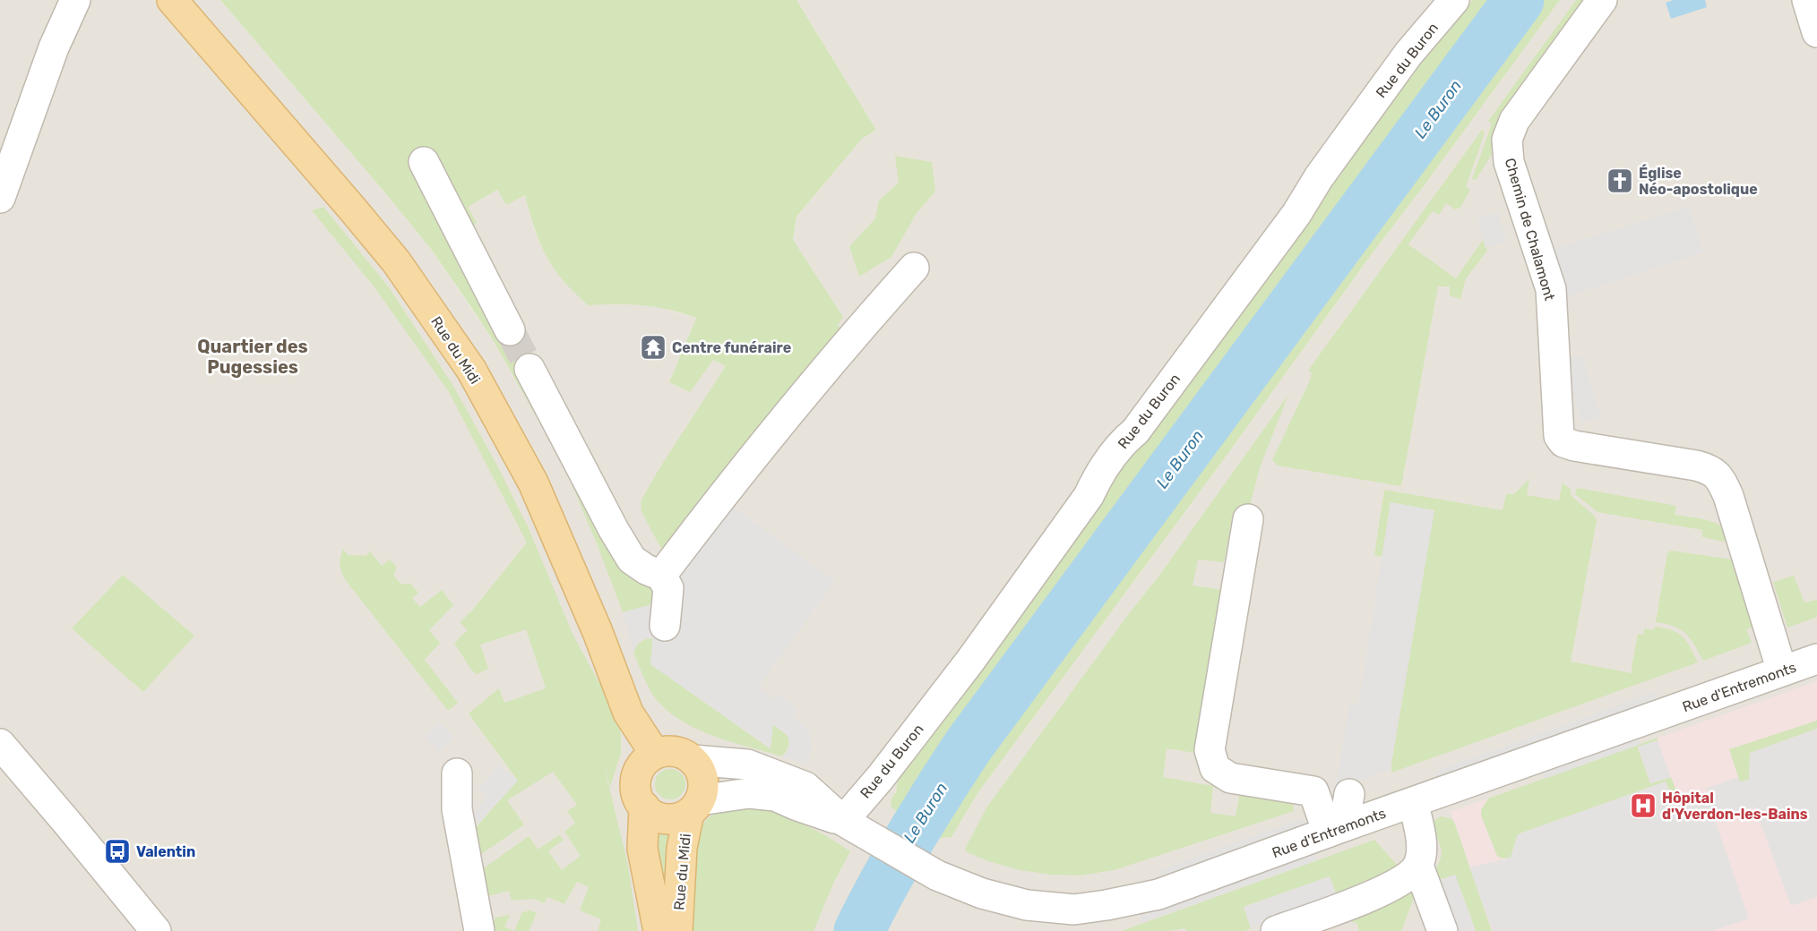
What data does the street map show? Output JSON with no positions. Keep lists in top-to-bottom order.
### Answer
{
  "streets": {
    "main road": ["Rue du Midi"],
    "street": ["Rue du Buron", "Chemin de Chalamont", "Rue d'Entremonts"]
  },
  "crossings": [
    ["Rue du Buron", "Rue d'Entremonts"],
    ["Chemin de Chalamont", "Rue d'Entremonts"],
    ["Rue du Midi", "Rue d'Entremonts"]
  ],
  "districts": ["Quartier des Pugessies"],
  "water": ["Le Buron"],
  "places": {
    "church": ["Église Néo-apostolique"],
    "temple": ["Centre funéraire"],
    "hospital": ["Hôpital d'Yverdon-les-Bains"],
    "bus stop": ["Valentin"]
  }
}
